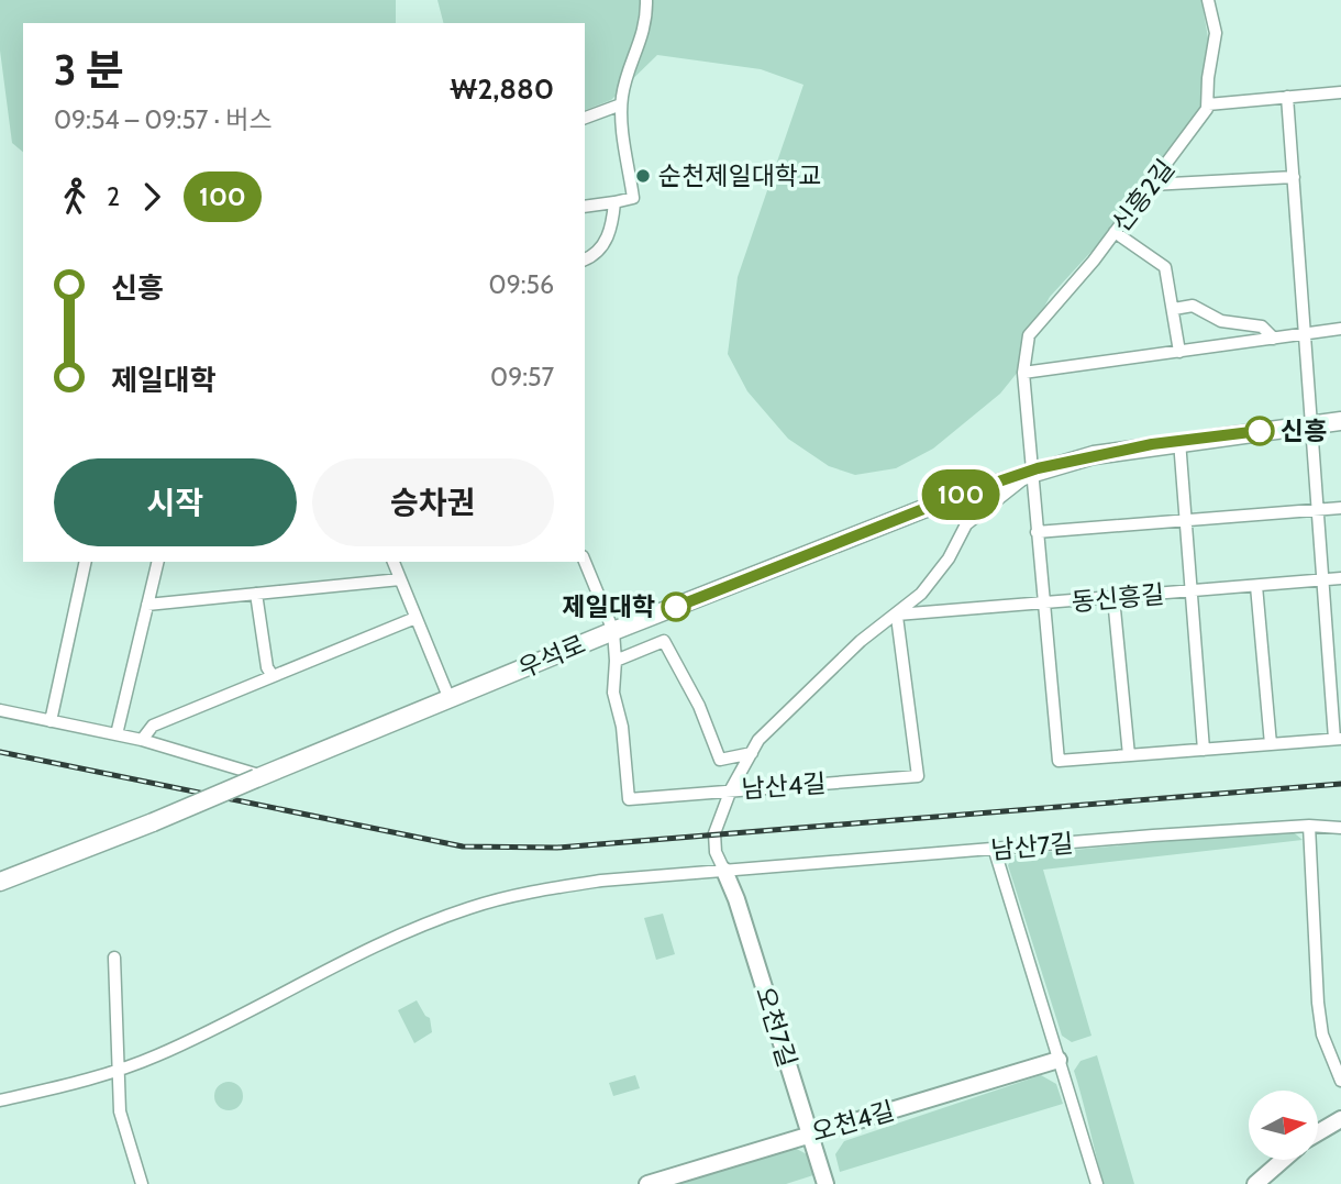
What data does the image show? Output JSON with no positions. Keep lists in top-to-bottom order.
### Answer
{
  "streets": {
    "main road": ["우석로"],
    "street": [
      "신흥2길",
      "동신흥길",
      "남산4길",
      "남산7길",
      "오천7길",
      "오천4길"
    ]
  },
  "crossings": [
    ["신흥2길", "우석로"],
    ["동신흥길", "남산4길"],
    ["남산7길", "오천7길"],
    ["오천7길", "오천4길"]
  ],
  "places": ["순천제일대학교", "신흥", "제일대학"],
  "lines": ["bus line 100"],
  "north": "right",
  "page": {
    "on_map": "100",
    "heading": ["3 분", "09:54 – 09:57 · 버스", "₩2,880"],
    "legs": ["2", "100"],
    "list": [
      {
        "name": "신흥",
        "value": "09:56"
      },
      {
        "name": "제일대학",
        "value": "09:57"
      }
    ],
    "buttons": ["시작", "승차권"]
  }
}
